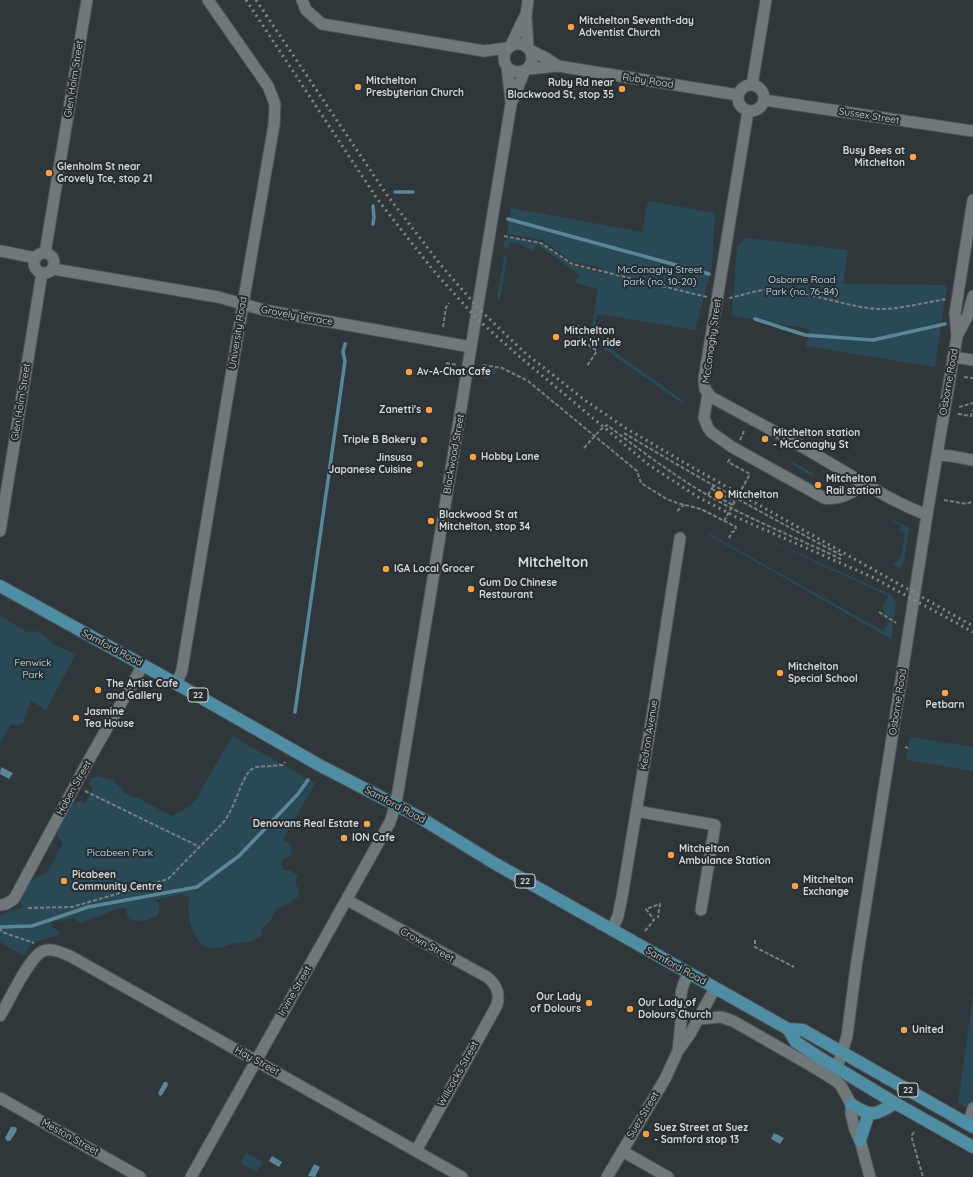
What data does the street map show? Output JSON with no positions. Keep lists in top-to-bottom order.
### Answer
{
  "streets": {
    "main road": ["Samford Road", "22"],
    "street": [
      "Glen Holm Street",
      "Ruby Road",
      "Sussex Street",
      "Grovely Terrace",
      "University Road",
      "McConaghy Street",
      "Osborne Road",
      "Blackwood Street",
      "Kedron Avenue",
      "Hoben Street",
      "Crown Street",
      "Irvine Street",
      "Hay Street",
      "Willcocks Street",
      "Suez Street",
      "Meston Street"
    ]
  },
  "crossings": [
    ["Glen Holm Street", "Grovely Terrace"],
    ["Ruby Road", "Sussex Street"],
    ["Ruby Road", "McConaghy Street"],
    ["Ruby Road", "Blackwood Street"],
    ["Sussex Street", "McConaghy Street"],
    ["Grovely Terrace", "University Road"],
    ["Grovely Terrace", "Blackwood Street"],
    ["University Road", "Samford Road"],
    ["McConaghy Street", "Osborne Road"],
    ["Osborne Road", "Samford Road"],
    ["Blackwood Street", "Samford Road"],
    ["Blackwood Street", "Irvine Street"],
    ["Samford Road", "Kedron Avenue"],
    ["Samford Road", "Hoben Street"],
    ["Samford Road", "Irvine Street"],
    ["Samford Road", "Suez Street"],
    ["Crown Street", "Irvine Street"],
    ["Crown Street", "Willcocks Street"],
    ["Irvine Street", "Hay Street"],
    ["Hay Street", "Willcocks Street"]
  ],
  "districts": ["Mitchelton"],
  "parks": [
    "McConaghy Street park (no. 10-20)",
    "Osborne Road Park (no. 76-84)",
    "Fenwick Park",
    "Picabeen Park"
  ],
  "places": [
    "Mitchelton Seventh-day Adventist Church",
    "Mitchelton Presbyterian Church",
    "Ruby Rd near Blackwood St, stop 35",
    "Busy Bees at Mitchelton",
    "Glenholm St near Grovely Tce, stop 21",
    "Mitchelton park 'n' ride",
    "Av-A-Chat Cafe",
    "Zanetti's",
    "Mitchelton station - McConaghy St",
    "Triple B Bakery",
    "Hobby Lane",
    "Jinsusa Japanese Cuisine",
    "Mitchelton Rail station",
    "Mitchelton",
    "Blackwood St at Mitchelton, stop 34",
    "IGA Local Grocer",
    "Gum Do Chinese Restaurant",
    "Mitchelton Special School",
    "The Artist Cafe and Gallery",
    "Petbarn",
    "Jasmine Tea House",
    "Denovans Real Estate",
    "ION Cafe",
    "Mitchelton Ambulance Station",
    "Picabeen Community Centre",
    "Mitchelton Exchange",
    "Our Lady of Dolours",
    "Our Lady of Dolours Church",
    "United",
    "Suez Street at Suez - Samford stop 13"
  ]
}
